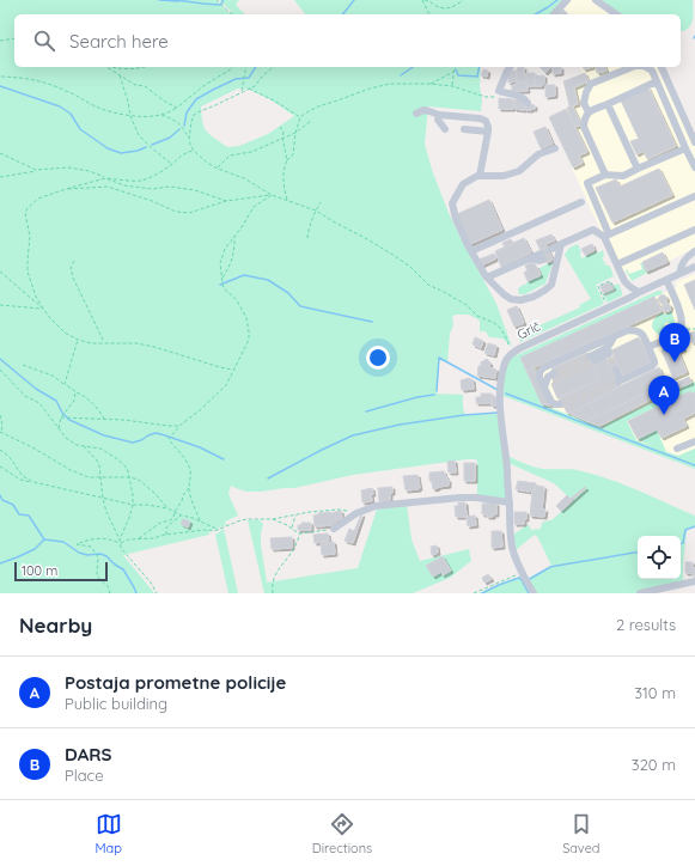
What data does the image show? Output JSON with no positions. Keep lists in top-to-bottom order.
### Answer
{
  "streets": {
    "street": ["Grič"]
  },
  "scale_bar": "100 m",
  "page": {
    "search": "Search here",
    "pins": ["B", "A"],
    "scale": "100 m",
    "heading": ["Nearby", "2 results"],
    "list": [
      {
        "mark": "A",
        "name": "Postaja prometne policije",
        "note": "Public building",
        "value": "310 m"
      },
      {
        "mark": "B",
        "name": "DARS",
        "note": "Place",
        "value": "320 m"
      }
    ],
    "nav": ["Map", "Directions", "Saved"]
  }
}
